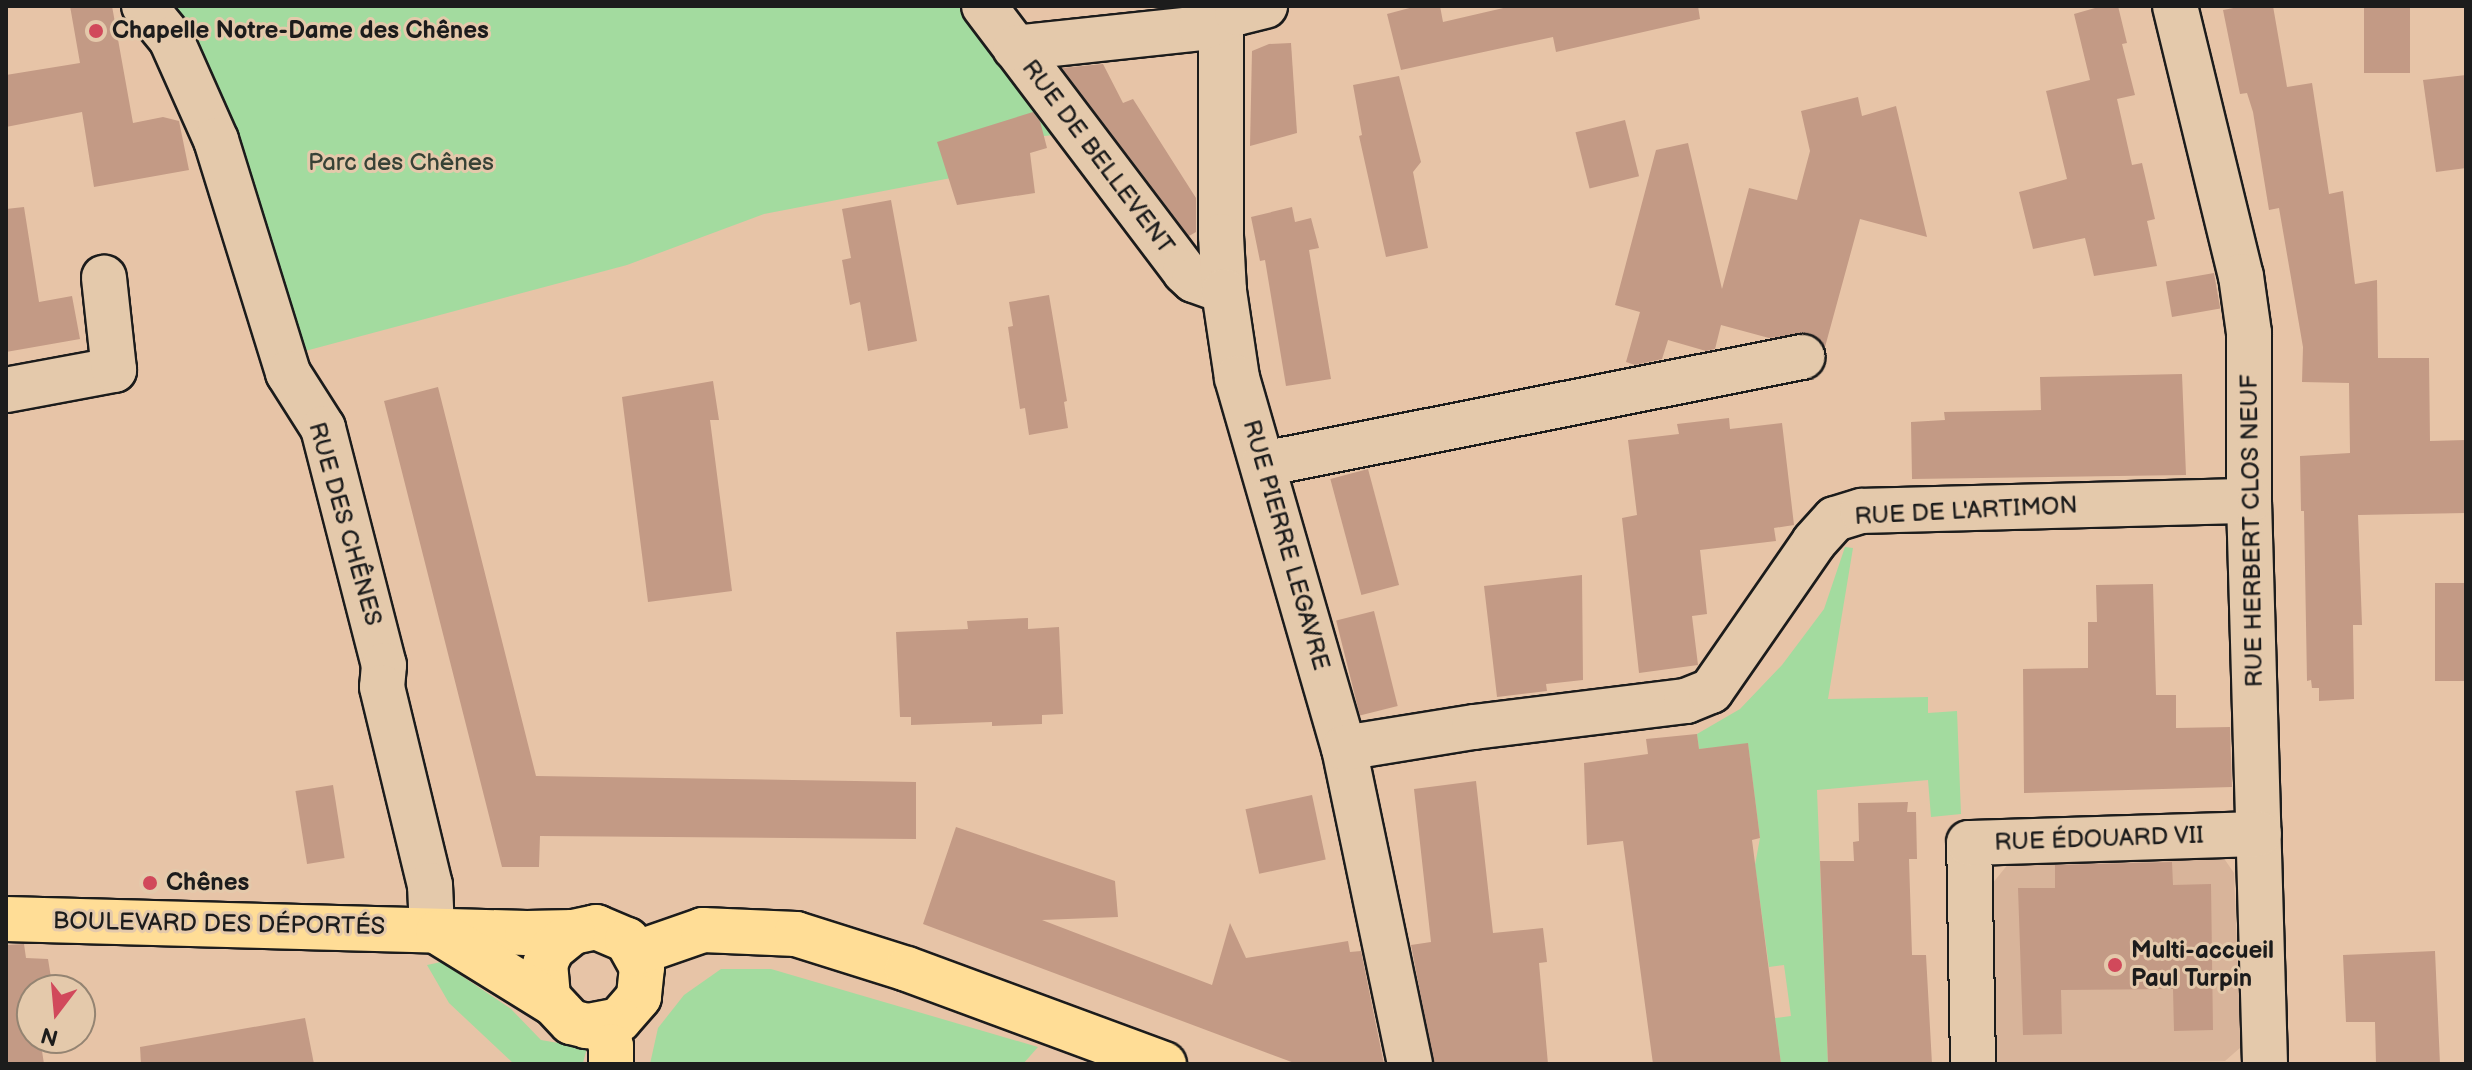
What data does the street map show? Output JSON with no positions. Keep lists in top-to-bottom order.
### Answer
{
  "streets": {
    "main road": ["BOULEVARD DES DÉPORTÉS"],
    "street": [
      "RUE DE BELLEVENT",
      "RUE DE L'ARTIMON",
      "RUE DES CHÊNES",
      "RUE HERBERT CLOS NEUF",
      "RUE PIERRE LEGAVRE",
      "RUE ÉDOUARD VII"
    ]
  },
  "crossings": [
    ["RUE DE BELLEVENT", "RUE PIERRE LEGAVRE"],
    ["RUE DE L'ARTIMON", "RUE HERBERT CLOS NEUF"],
    ["RUE DE L'ARTIMON", "RUE PIERRE LEGAVRE"],
    ["RUE DES CHÊNES", "BOULEVARD DES DÉPORTÉS"],
    ["RUE HERBERT CLOS NEUF", "RUE ÉDOUARD VII"]
  ],
  "parks": ["Parc des Chênes"],
  "places": ["Chapelle Notre-Dame des Chênes", "Chênes", "Multi-accueil Paul Turpin"],
  "north": "bottom"
}
